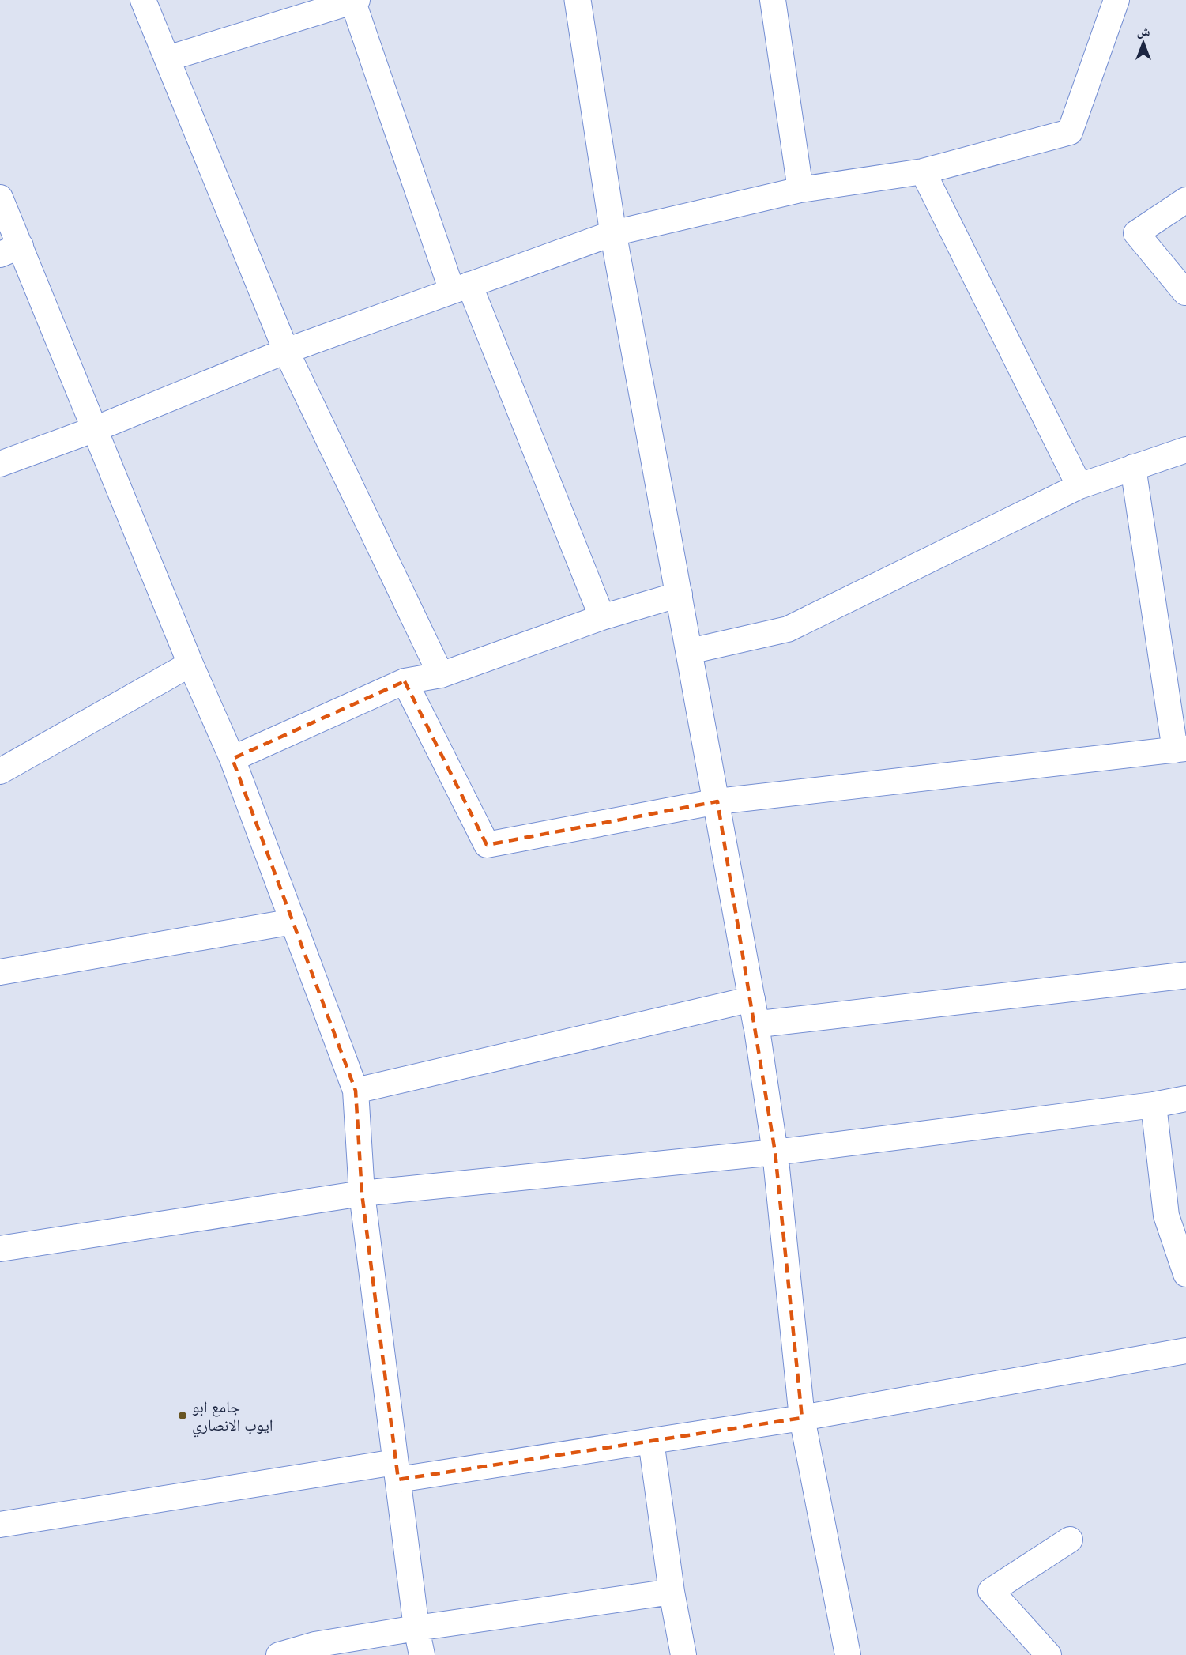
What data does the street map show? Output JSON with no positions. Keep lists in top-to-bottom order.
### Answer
{
  "places": ["جامع ابو ايوب الانصاري"],
  "north": "top"
}
